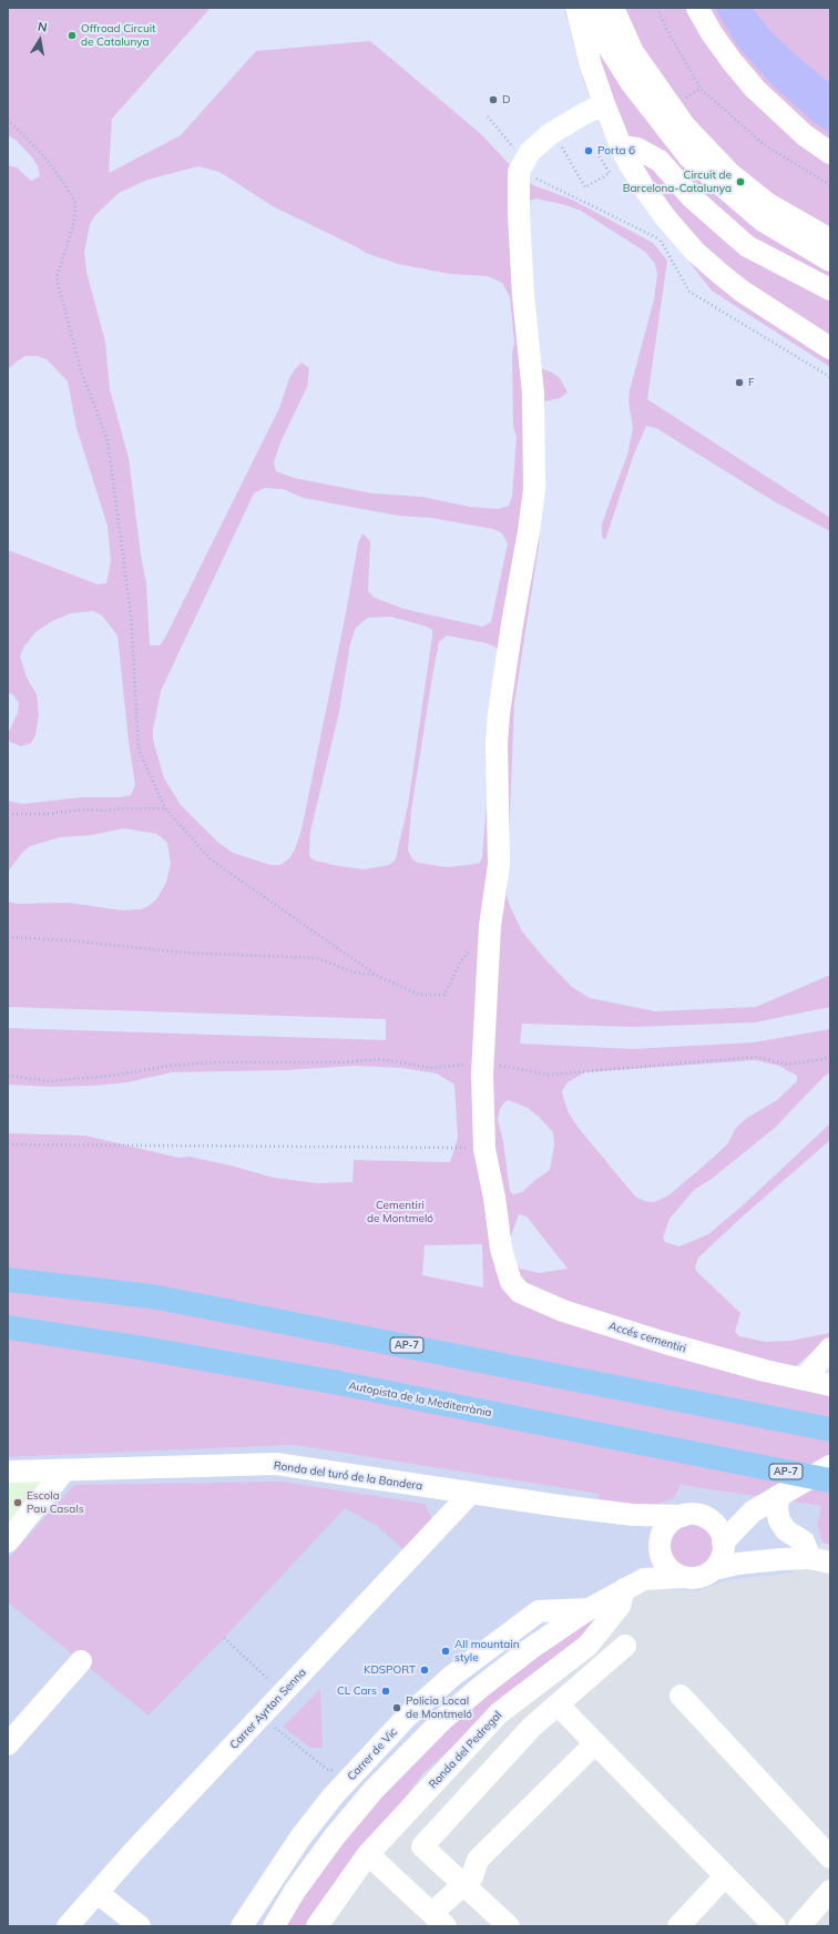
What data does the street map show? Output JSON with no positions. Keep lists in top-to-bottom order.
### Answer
{
  "streets": {
    "highway": ["AP-7", "Autopista de la Mediterrània"],
    "street": [
      "Accés cementiri",
      "Ronda del turó de la Bandera",
      "Carrer Ayrton Senna",
      "Ronda del Pedregal",
      "Carrer de Vic"
    ]
  },
  "crossings": [
    ["Ronda del turó de la Bandera", "Carrer Ayrton Senna"],
    ["Ronda del turó de la Bandera", "Carrer de Vic"],
    ["Ronda del Pedregal", "Carrer de Vic"]
  ],
  "parks": ["Cementiri de Montmeló"],
  "places": [
    "Offroad Circuit de Catalunya",
    "D",
    "Porta 6",
    "Circuit de Barcelona-Catalunya",
    "F",
    "Escola Pau Casals",
    "All mountain style",
    "KDSPORT",
    "CL Cars",
    "Policia Local de Montmeló"
  ],
  "north": "top"
}
